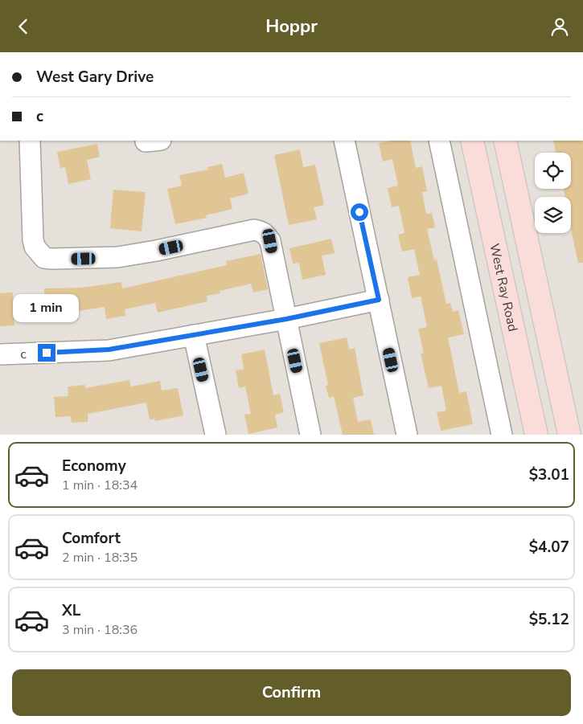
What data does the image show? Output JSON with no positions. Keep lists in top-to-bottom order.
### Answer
{
  "streets": {
    "main road": ["West Ray Road"],
    "street": ["c"]
  },
  "page": {
    "header": "Hoppr",
    "banner": ["West Gary Drive", "c"],
    "bubble": "1 min",
    "list": [
      {
        "name": "Economy",
        "note": "1 min · 18:34",
        "value": "$3.01"
      },
      {
        "name": "Comfort",
        "note": "2 min · 18:35",
        "value": "$4.07"
      },
      {
        "name": "XL",
        "note": "3 min · 18:36",
        "value": "$5.12"
      }
    ],
    "buttons": "Confirm"
  }
}
